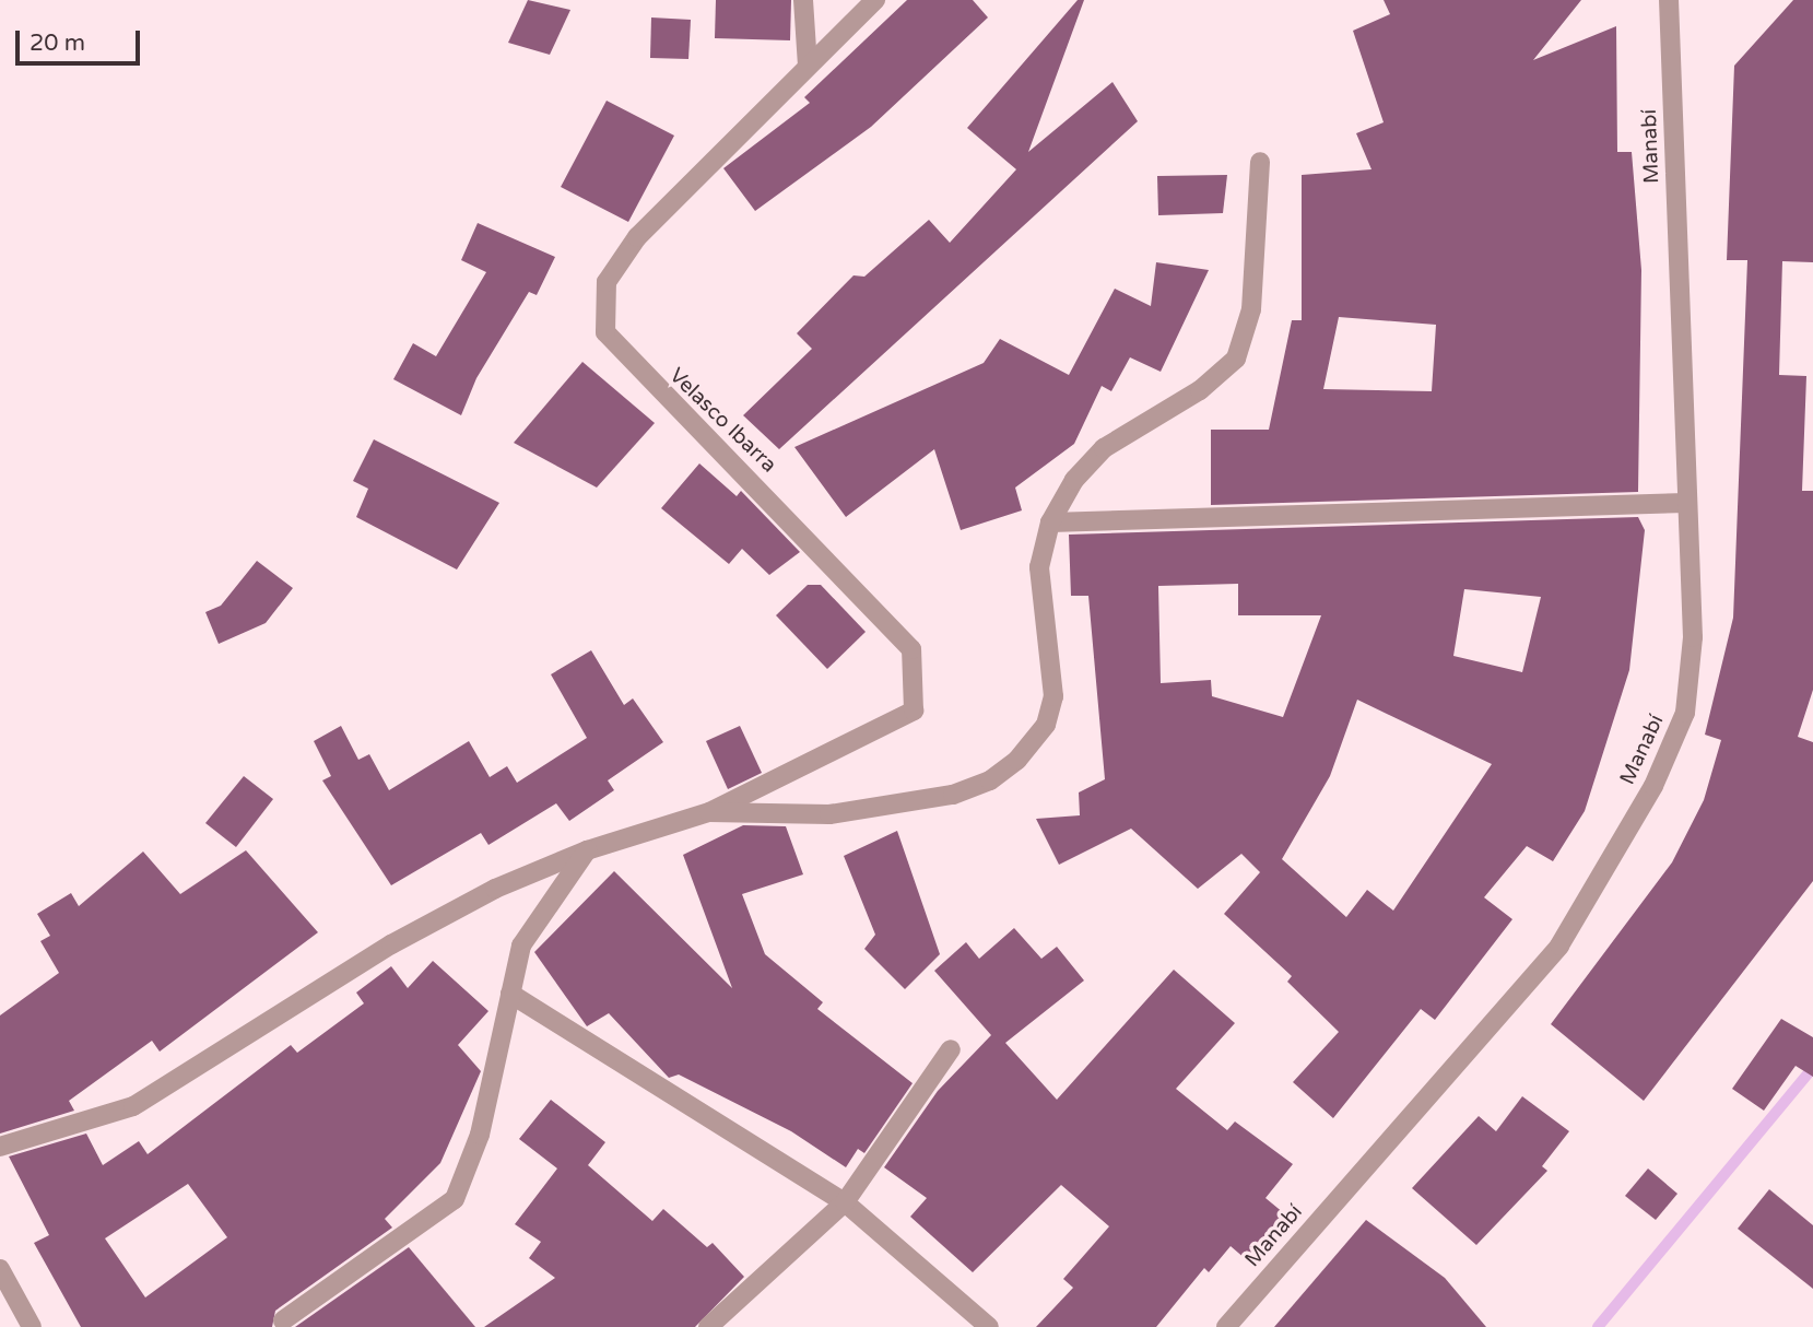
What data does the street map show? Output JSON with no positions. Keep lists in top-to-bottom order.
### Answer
{
  "streets": {
    "street": ["Manabí", "Velasco Ibarra"]
  },
  "scale_bar": "20 m"
}
